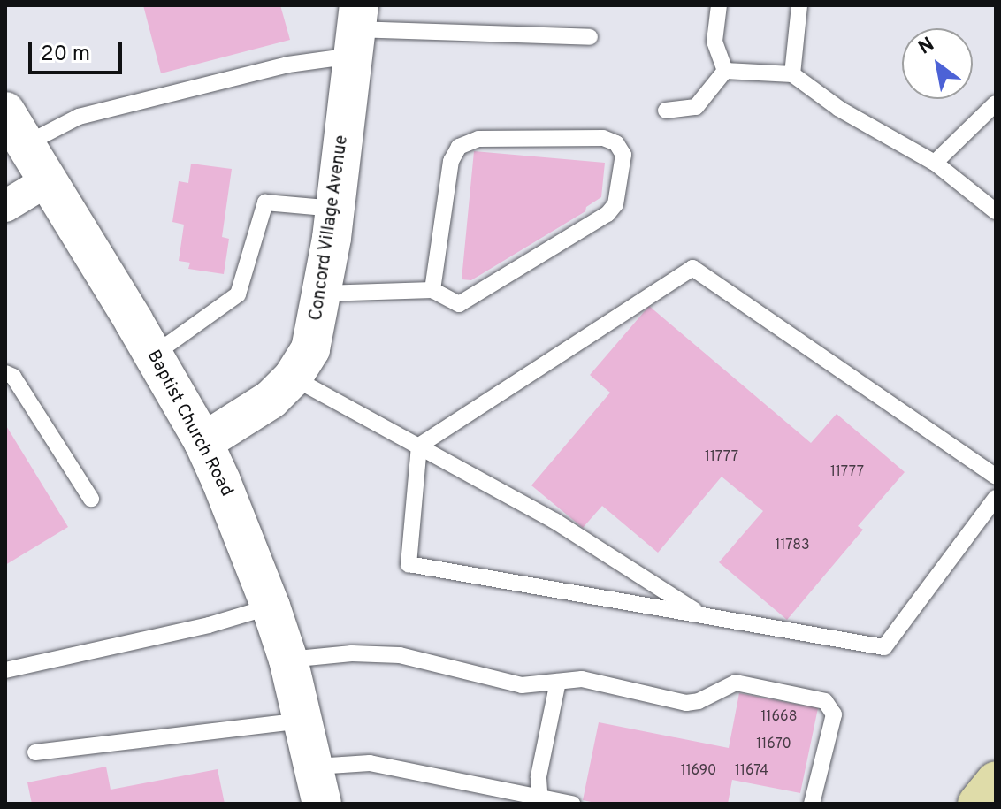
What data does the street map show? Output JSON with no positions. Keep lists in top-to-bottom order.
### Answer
{
  "streets": {
    "street": ["Concord Village Avenue", "Baptist Church Road"]
  },
  "crossings": [
    ["Concord Village Avenue", "Baptist Church Road"]
  ],
  "house_numbers": [
    "11777",
    "11777",
    "11783",
    "11668",
    "11670",
    "11690",
    "11674"
  ],
  "scale_bar": "20 m",
  "north": "top left"
}
